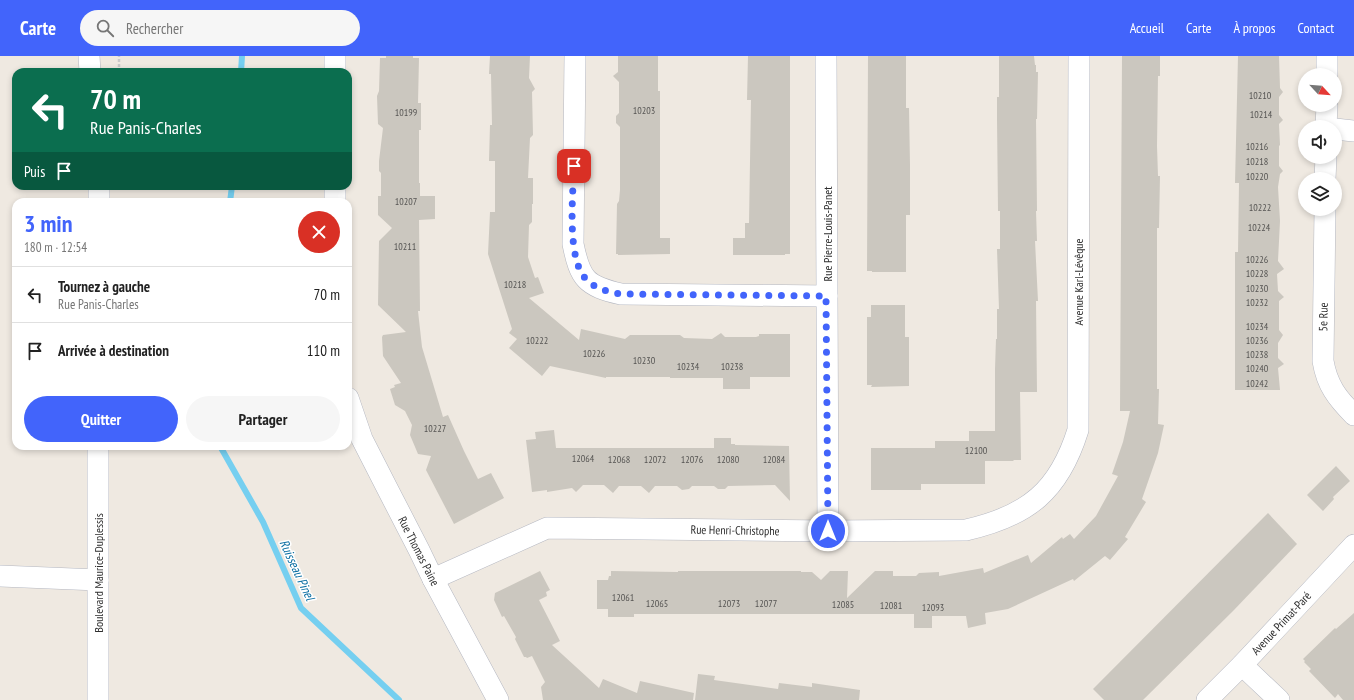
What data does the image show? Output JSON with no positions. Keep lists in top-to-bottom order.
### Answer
{
  "streets": {
    "street": [
      "Rue Pierre-Louis-Panet",
      "Avenue Karl-Lévêque",
      "5e Rue",
      "Rue Henri-Christophe",
      "Rue Thomas Paine",
      "Boulevard Maurice-Duplessis",
      "Avenue Primat-Paré"
    ]
  },
  "crossings": [
    ["Rue Pierre-Louis-Panet", "Rue Henri-Christophe"],
    ["Avenue Karl-Lévêque", "Rue Henri-Christophe"],
    ["Rue Henri-Christophe", "Rue Thomas Paine"]
  ],
  "water": ["Ruisseau Pinel"],
  "house_numbers": [
    "10210",
    "10203",
    "10199",
    "10214",
    "10216",
    "10218",
    "10220",
    "10207",
    "10222",
    "10224",
    "10211",
    "10226",
    "10228",
    "10218",
    "10230",
    "10232",
    "10234",
    "10222",
    "10236",
    "10226",
    "10238",
    "10230",
    "10234",
    "10238",
    "10240",
    "10242",
    "10227",
    "12100",
    "12064",
    "12068",
    "12072",
    "12076",
    "12080",
    "12084",
    "12061",
    "12065",
    "12073",
    "12077",
    "12085",
    "12081",
    "12093"
  ],
  "north": "bottom right",
  "page": {
    "header": "Carte",
    "search": "Rechercher",
    "nav": [
      "Accueil",
      "Carte",
      "À propos",
      "Contact"
    ],
    "turn": ["70 m", "Rue Panis-Charles"],
    "then": "Puis",
    "heading": ["3 min", "180 m · 12:54"],
    "list": [
      {
        "name": "Tournez à gauche",
        "note": "Rue Panis-Charles",
        "value": "70 m"
      },
      {
        "name": "Arrivée à destination",
        "value": "110 m"
      }
    ],
    "buttons": ["Quitter", "Partager"]
  }
}
